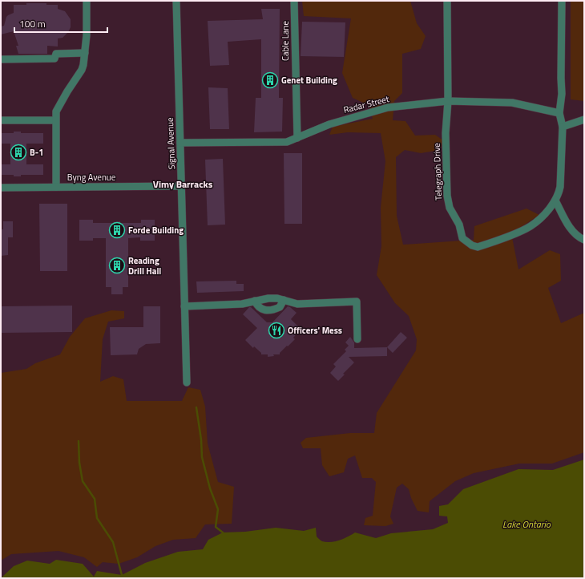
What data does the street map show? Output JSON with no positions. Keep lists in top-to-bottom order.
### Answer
{
  "streets": {
    "street": [
      "Cable Lane",
      "Radar Street",
      "Signal Avenue",
      "Telegraph Drive",
      "Byng Avenue"
    ]
  },
  "crossings": [
    ["Cable Lane", "Radar Street"],
    ["Radar Street", "Signal Avenue"],
    ["Radar Street", "Telegraph Drive"],
    ["Signal Avenue", "Byng Avenue"]
  ],
  "districts": ["Vimy Barracks"],
  "water": ["Lake Ontario"],
  "places": {
    "building": [
      "Genet Building",
      "B-1",
      "Forde Building",
      "Reading Drill Hall"
    ],
    "restaurant": ["Officers' Mess"]
  },
  "scale_bar": "100 m"
}
